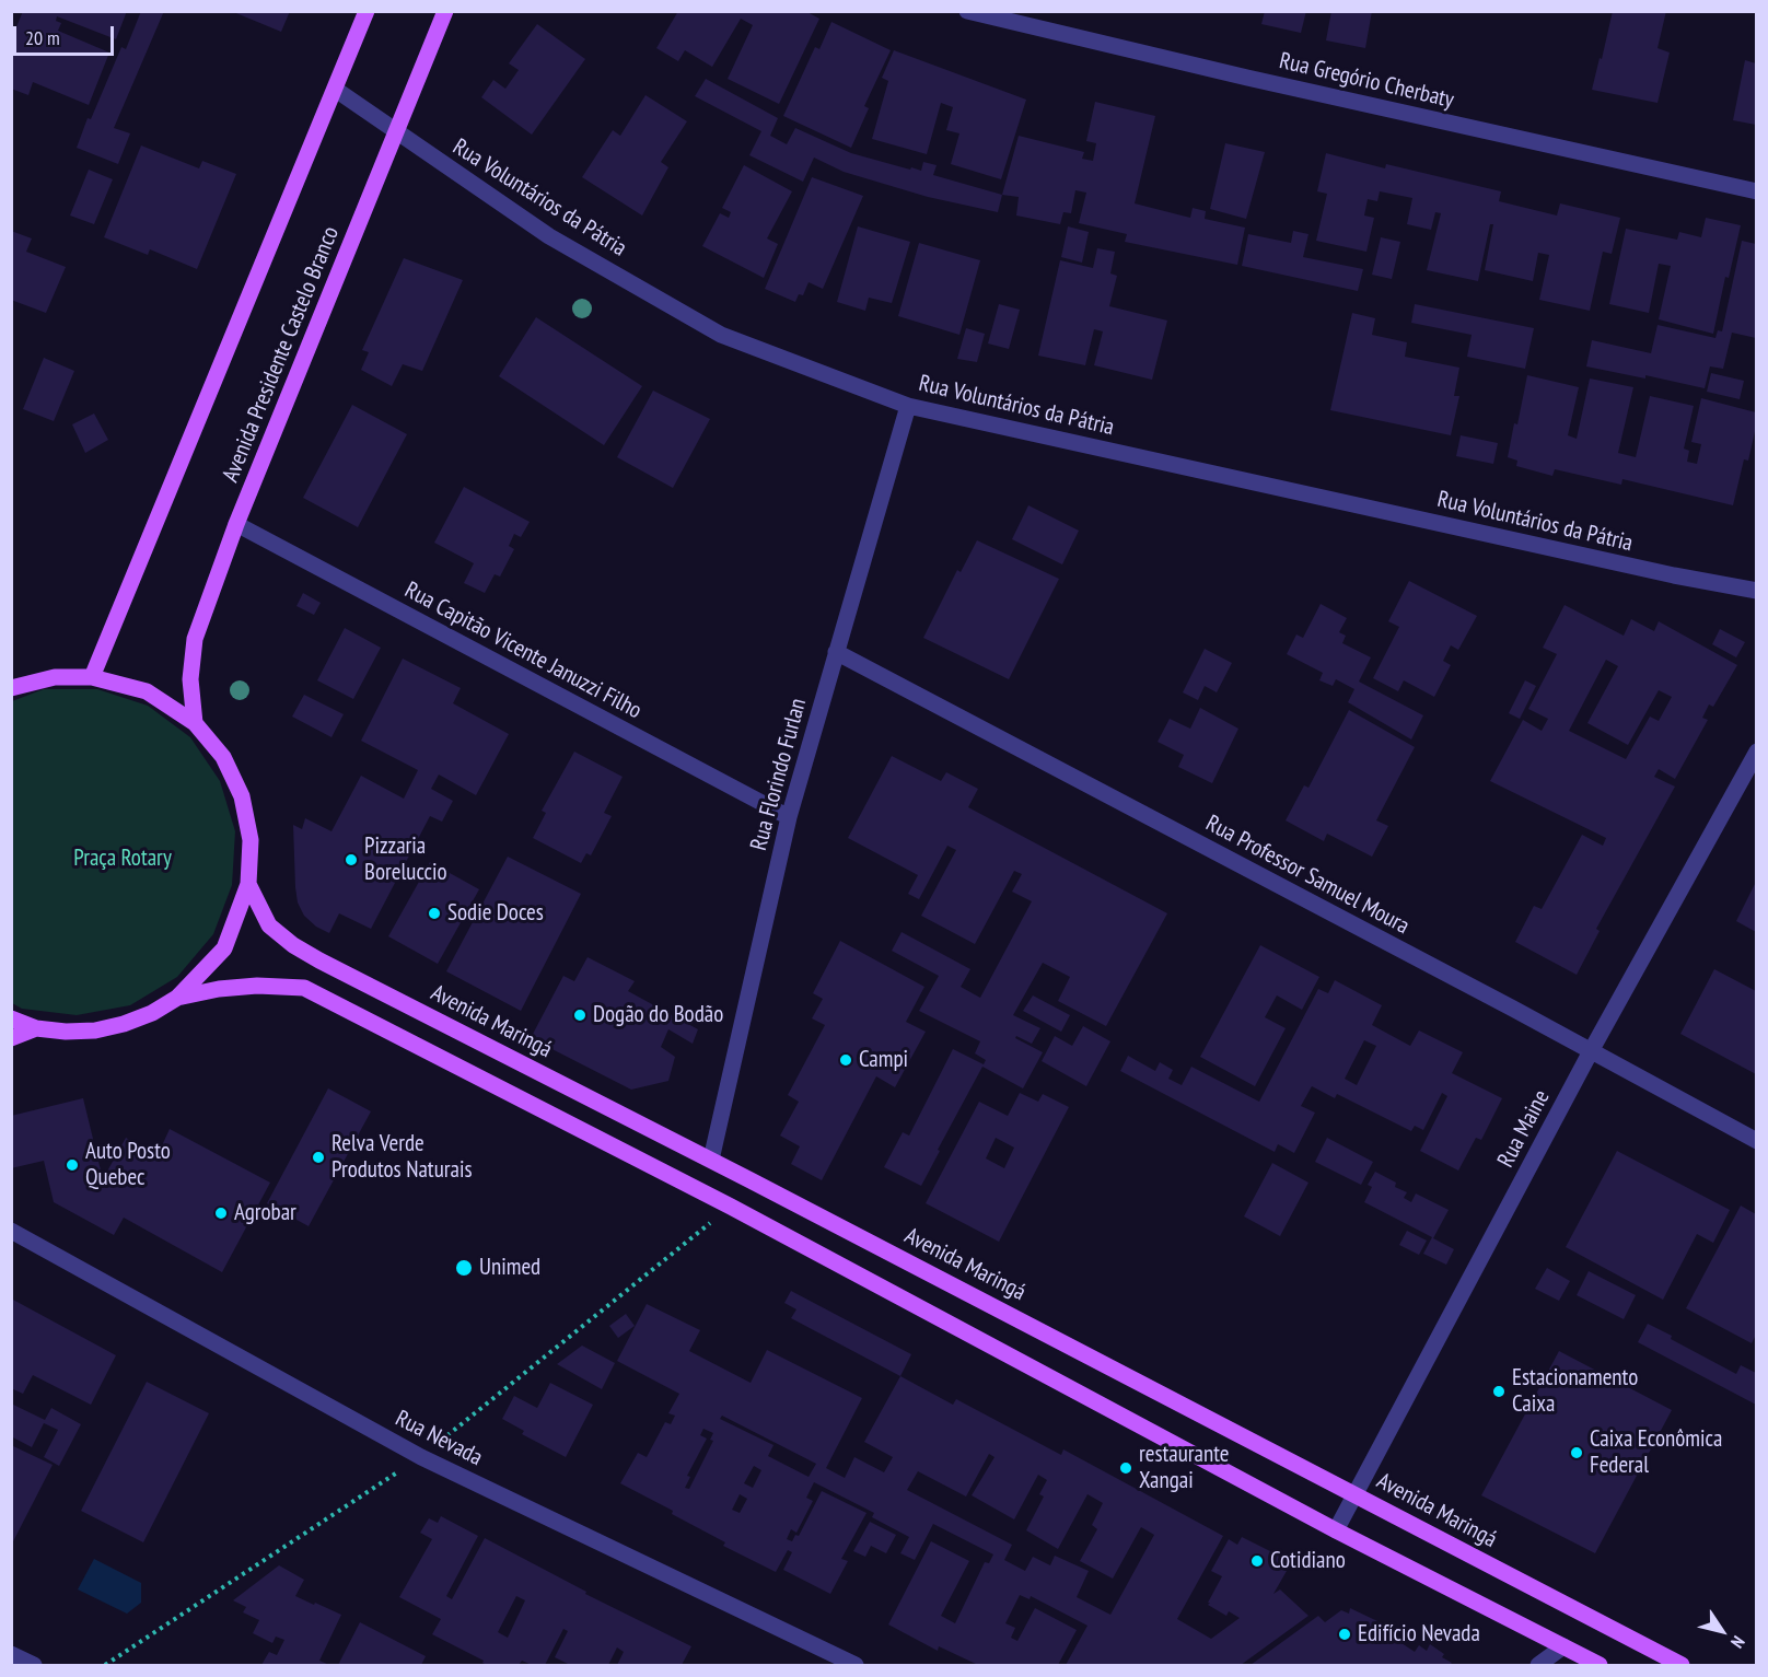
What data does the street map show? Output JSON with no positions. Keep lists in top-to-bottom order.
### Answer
{
  "streets": {
    "main road": ["Avenida Presidente Castelo Branco", "Avenida Maringá"],
    "street": [
      "Rua Gregório Cherbaty",
      "Rua Voluntários da Pátria",
      "Rua Capitão Vicente Januzzi Filho",
      "Rua Florindo Furlan",
      "Rua Professor Samuel Moura",
      "Rua Maine",
      "Rua Nevada"
    ]
  },
  "crossings": [
    ["Rua Voluntários da Pátria", "Avenida Presidente Castelo Branco"],
    ["Rua Voluntários da Pátria", "Rua Florindo Furlan"],
    ["Avenida Presidente Castelo Branco", "Rua Capitão Vicente Januzzi Filho"],
    ["Rua Capitão Vicente Januzzi Filho", "Rua Florindo Furlan"],
    ["Rua Florindo Furlan", "Rua Professor Samuel Moura"],
    ["Rua Florindo Furlan", "Avenida Maringá"],
    ["Rua Professor Samuel Moura", "Rua Maine"],
    ["Avenida Maringá", "Rua Maine"]
  ],
  "parks": ["Praça Rotary"],
  "places": [
    "Pizzaria Boreluccio",
    "Sodie Doces",
    "Dogão do Bodão",
    "Campi",
    "Relva Verde Produtos Naturais",
    "Auto Posto Quebec",
    "Agrobar",
    "Unimed",
    "Estacionamento Caixa",
    "Caixa Econômica Federal",
    "restaurante Xangai",
    "Cotidiano",
    "Edifício Nevada"
  ],
  "scale_bar": "20 m",
  "north": "bottom right"
}
